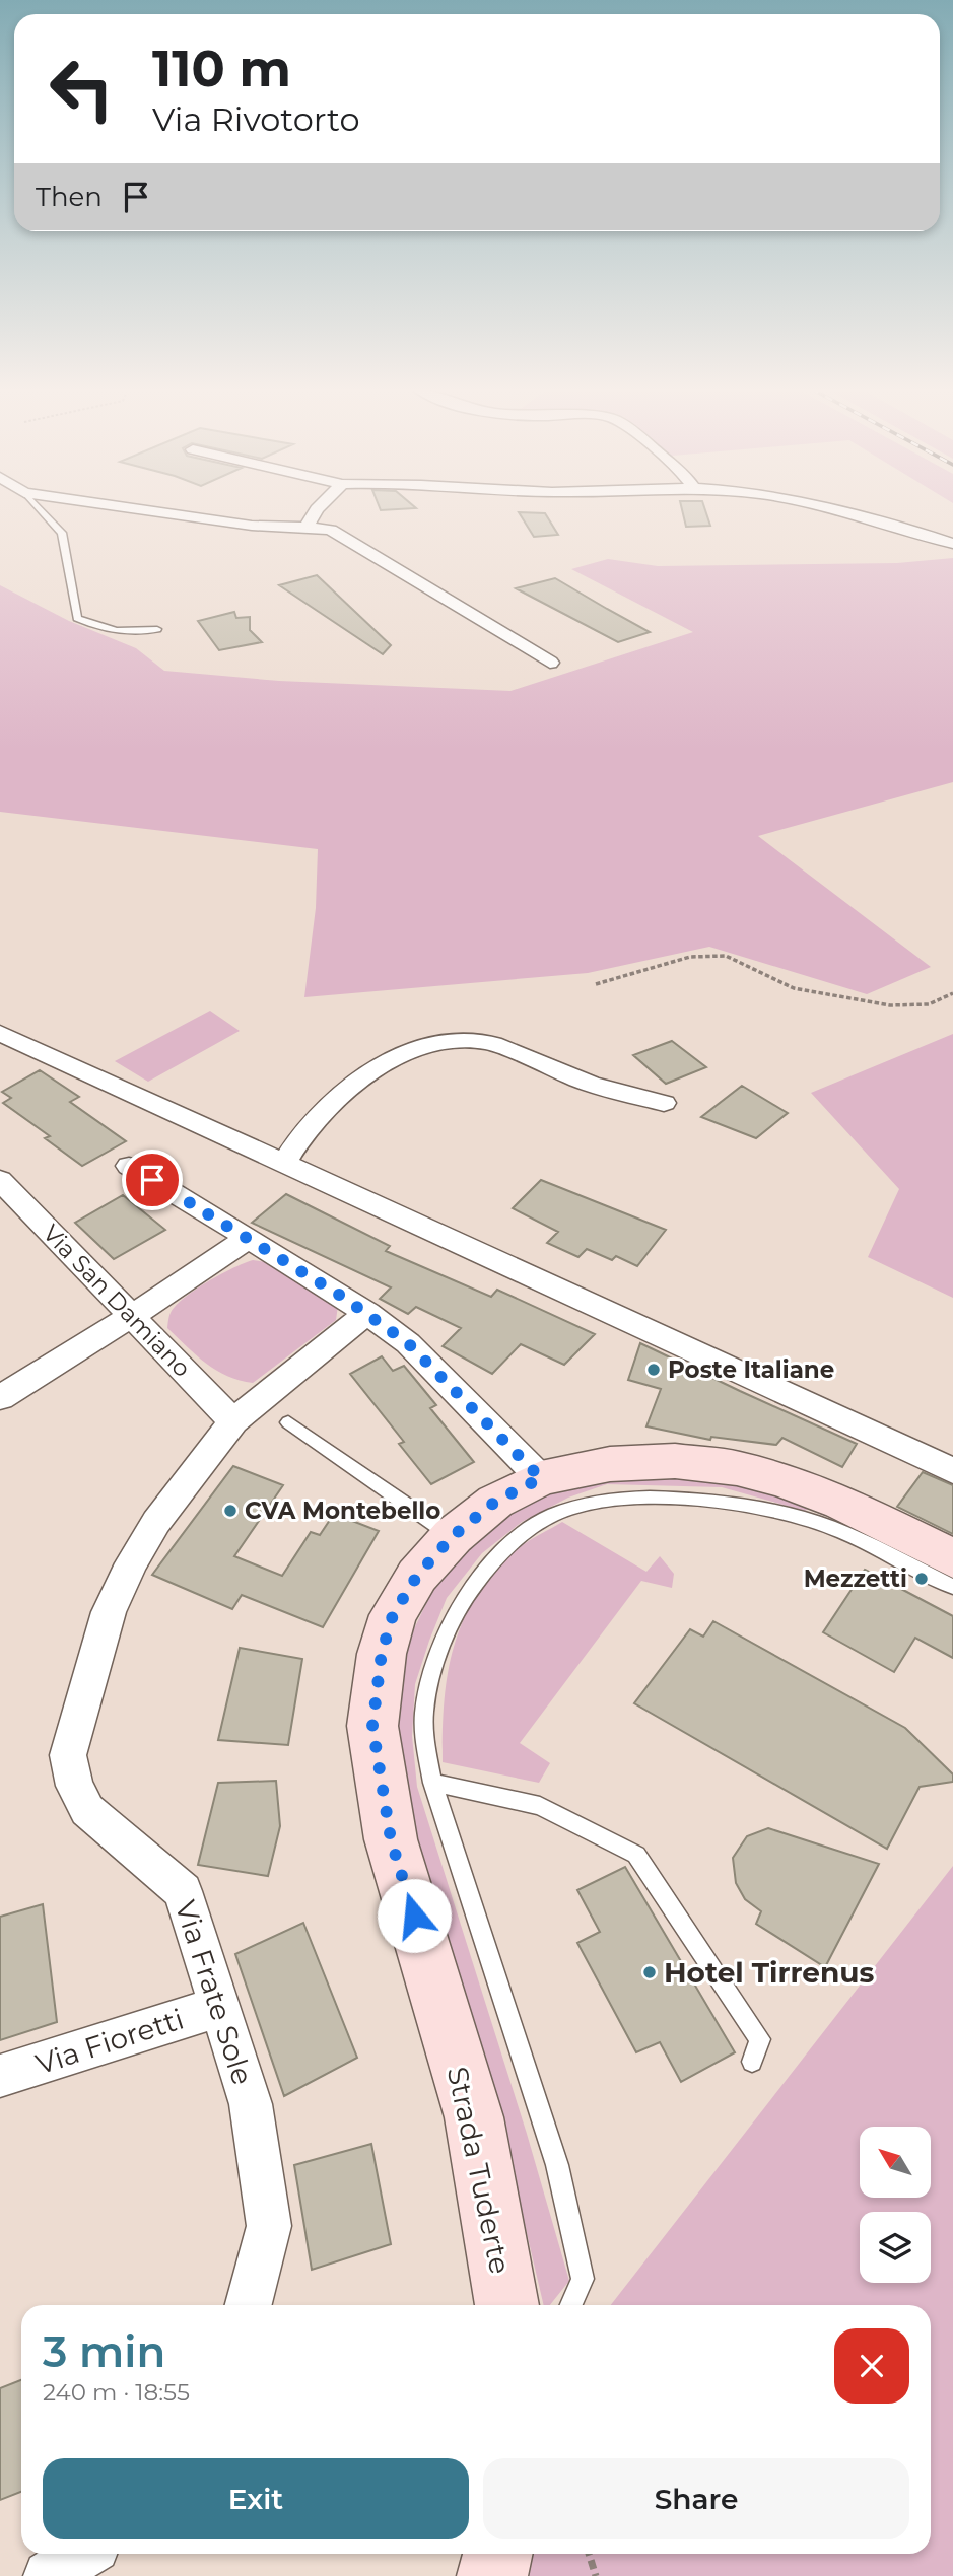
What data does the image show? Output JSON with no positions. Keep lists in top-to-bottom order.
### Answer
{
  "streets": {
    "main road": ["Strada Tuderte"],
    "street": ["Via San Damiano", "Via Frate Sole", "Via Fioretti"]
  },
  "crossings": [
    ["Via San Damiano", "Via Frate Sole"],
    ["Via Frate Sole", "Via Fioretti"]
  ],
  "places": [
    "Poste Italiane",
    "CVA Montebello",
    "Mezzetti",
    "Hotel Tirrenus"
  ],
  "north": "top left",
  "page": {
    "turn": ["110 m", "Via Rivotorto"],
    "then": "Then",
    "heading": ["3 min", "240 m · 18:55"],
    "buttons": ["Exit", "Share"]
  }
}
